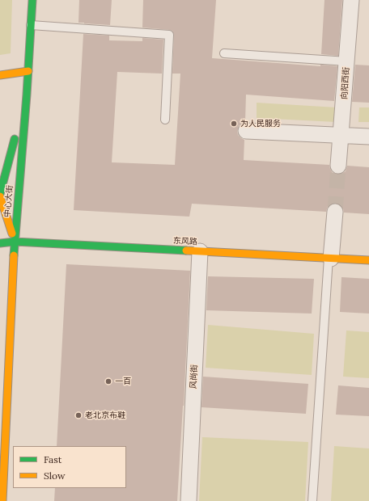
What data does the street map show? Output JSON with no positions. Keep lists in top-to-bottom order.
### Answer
{
  "streets": {
    "street": [
      "向阳西街",
      "中心大街",
      "东风路",
      "风尚街"
    ]
  },
  "crossings": [
    ["中心大街", "东风路"],
    ["东风路", "风尚街"]
  ],
  "places": ["为人民服务", "一百", "老北京布鞋"],
  "legend": ["Fast", "Slow"]
}
